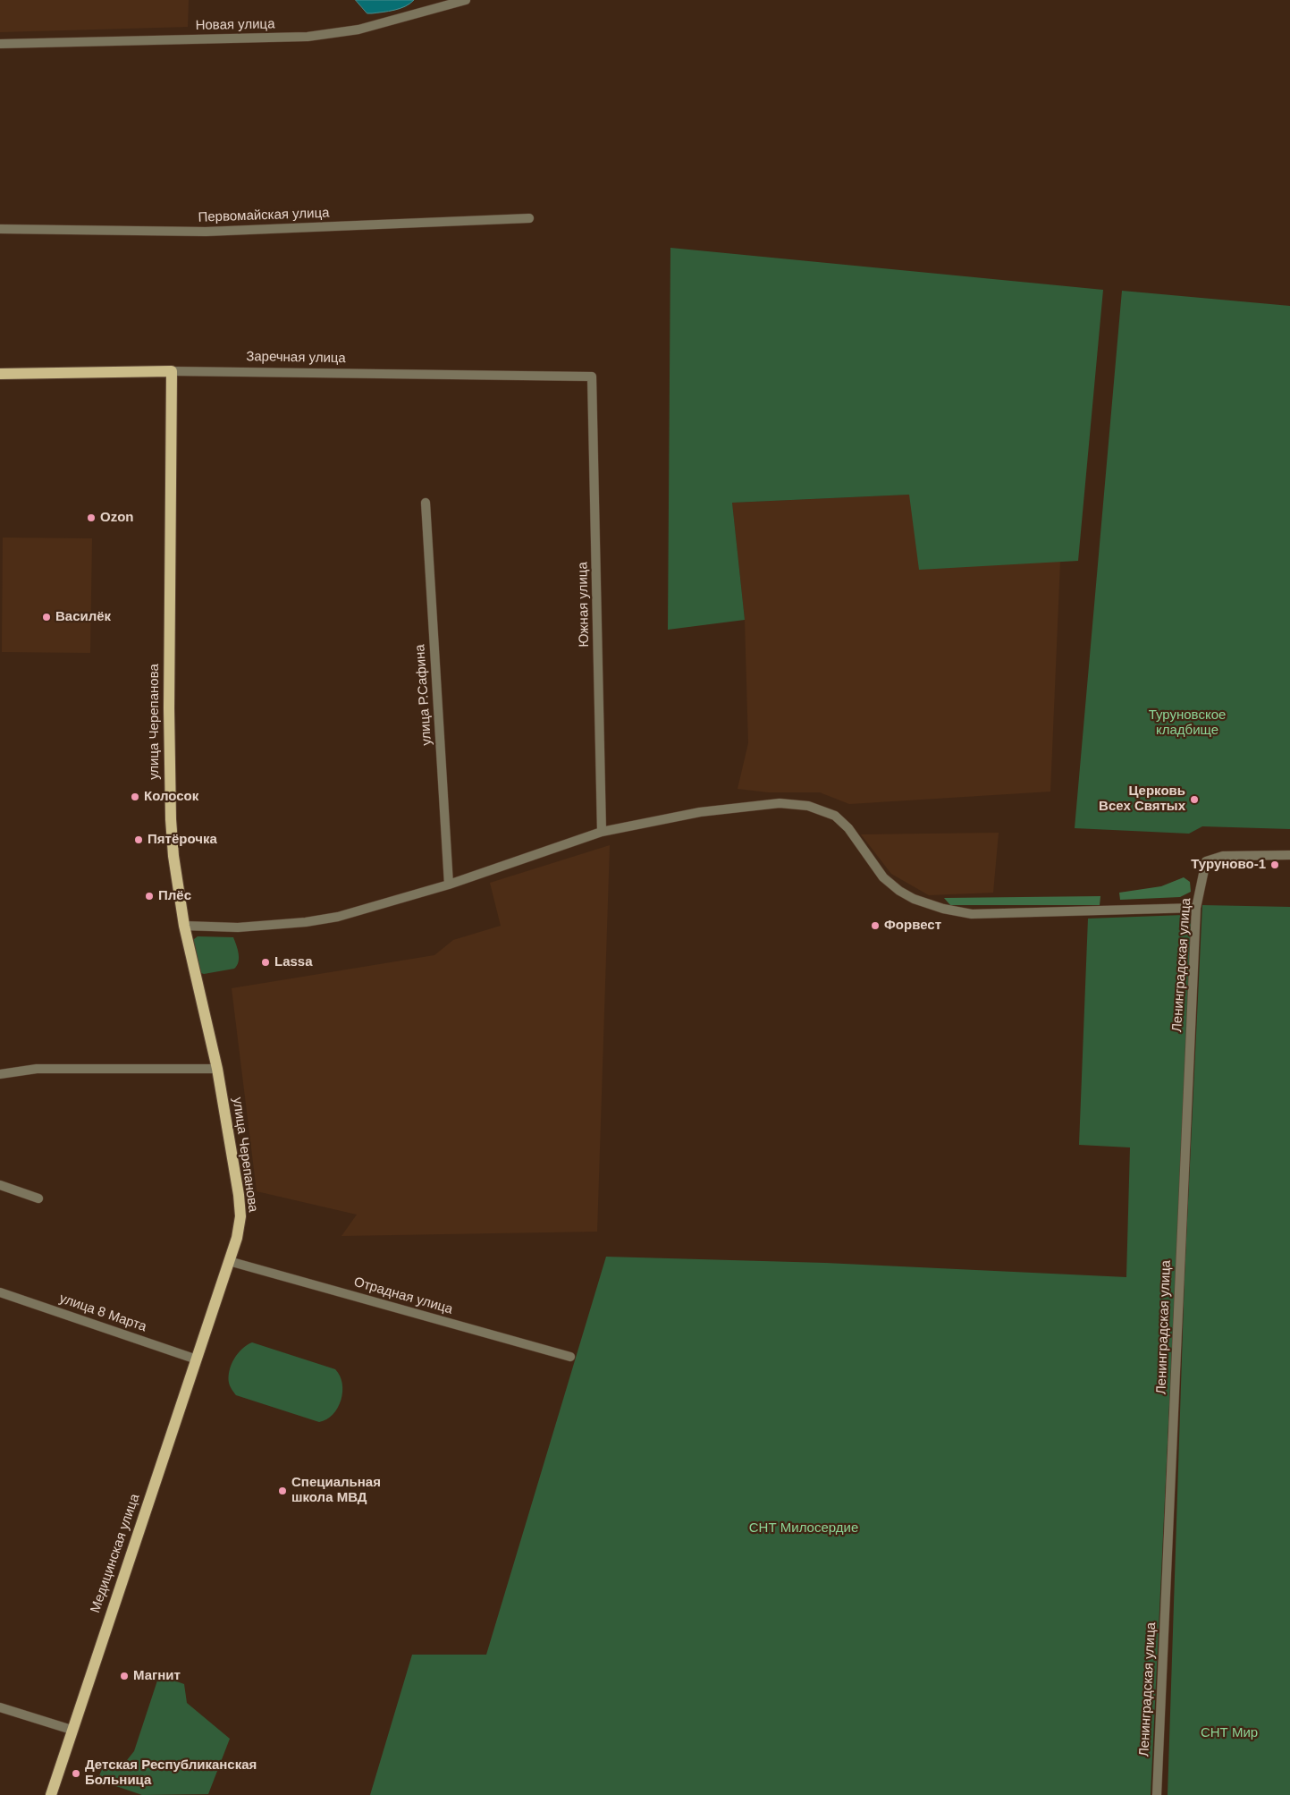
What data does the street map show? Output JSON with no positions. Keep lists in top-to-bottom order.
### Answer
{
  "streets": {
    "main road": ["Заречная улица", "улица Черепанова", "Медицинская улица"],
    "street": [
      "Новая улица",
      "Первомайская улица",
      "Южная улица",
      "улица Р.Сафина",
      "Ленинградская улица",
      "Отрадная улица",
      "улица 8 Марта"
    ]
  },
  "crossings": [
    ["Заречная улица", "Южная улица"],
    ["Заречная улица", "улица Черепанова"],
    ["улица Черепанова", "Отрадная улица"],
    ["улица Черепанова", "Медицинская улица"],
    ["улица 8 Марта", "Медицинская улица"]
  ],
  "parks": ["Туруновское кладбище", "СНТ Милосердие", "СНТ Мир"],
  "places": [
    "Ozon",
    "Василёк",
    "Колосок",
    "Церковь Всех Святых",
    "Пятёрочка",
    "Туруново-1",
    "Плёс",
    "Форвест",
    "Lassa",
    "Специальная школа МВД",
    "Магнит",
    "Детская Республиканская Больница"
  ]
}
